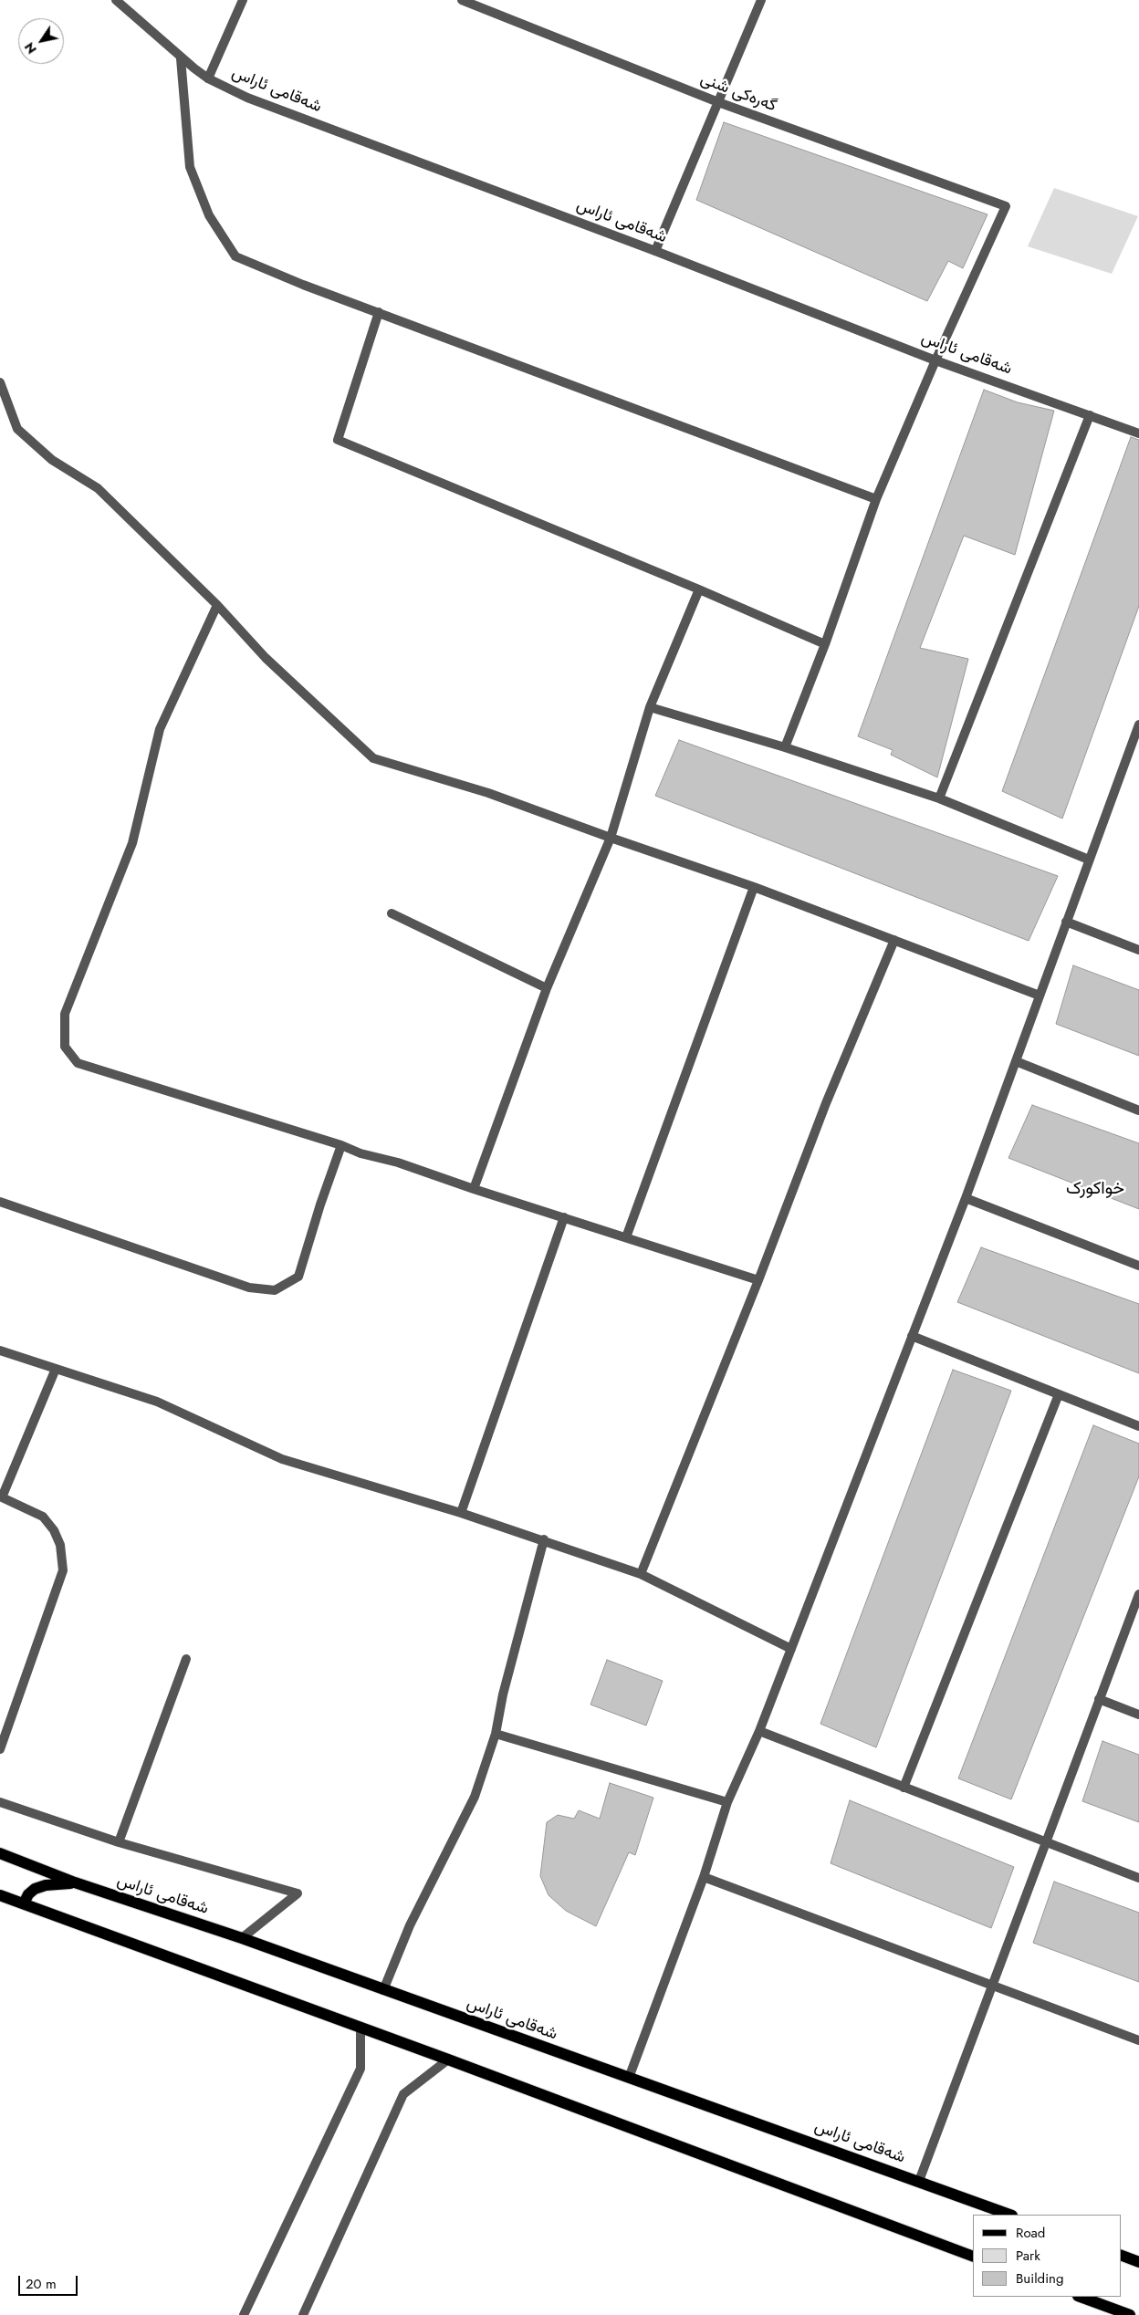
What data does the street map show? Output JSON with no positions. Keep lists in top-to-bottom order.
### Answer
{
  "streets": {
    "main road": ["شەقامی ئاراس"],
    "street": ["گەرەکی شنی"]
  },
  "crossings": [
    ["شەقامی ئاراس", "گەرەکی شنی"]
  ],
  "districts": ["خواکورک"],
  "legend": ["Road", "Park", "Building"],
  "scale_bar": "20 m",
  "north": "bottom left"
}
